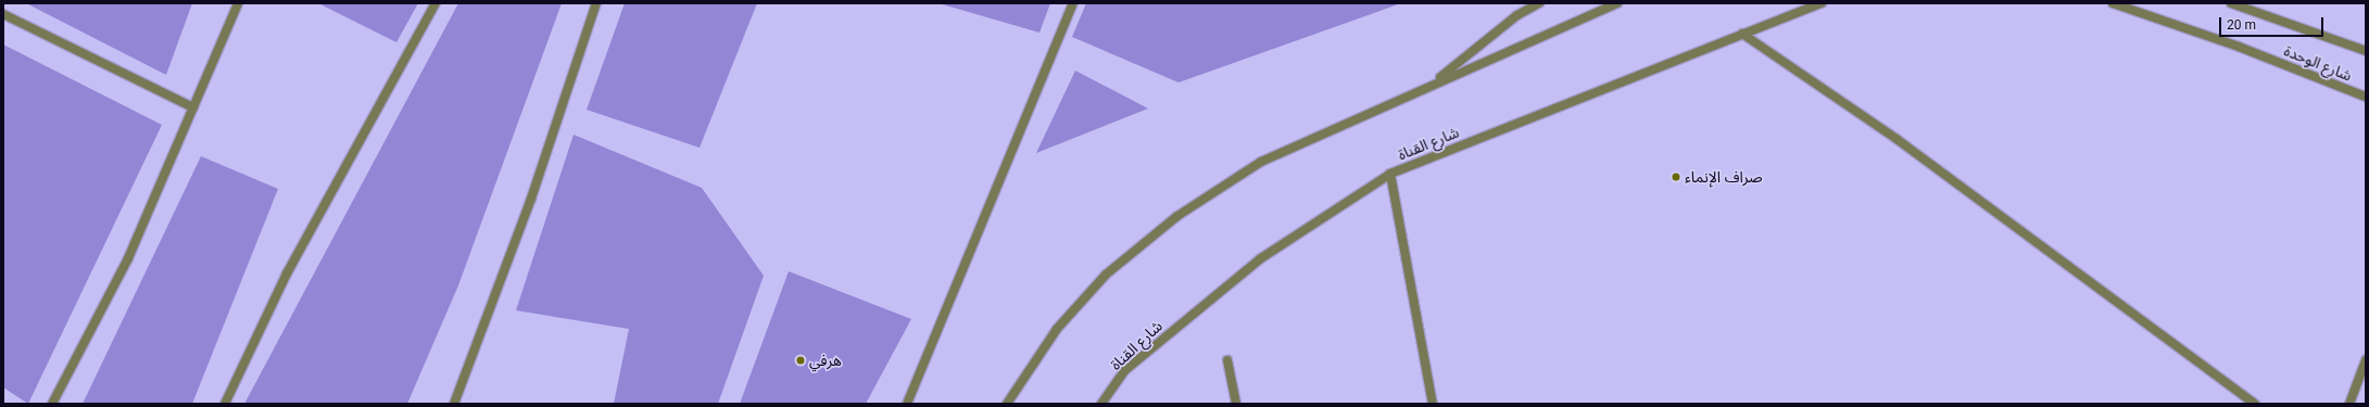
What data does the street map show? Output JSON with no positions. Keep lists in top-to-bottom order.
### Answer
{
  "streets": {
    "street": ["شارع الوحدة", "شارع القناة"]
  },
  "places": ["صراف الإنماء", "هرفي"],
  "scale_bar": "20 m"
}
